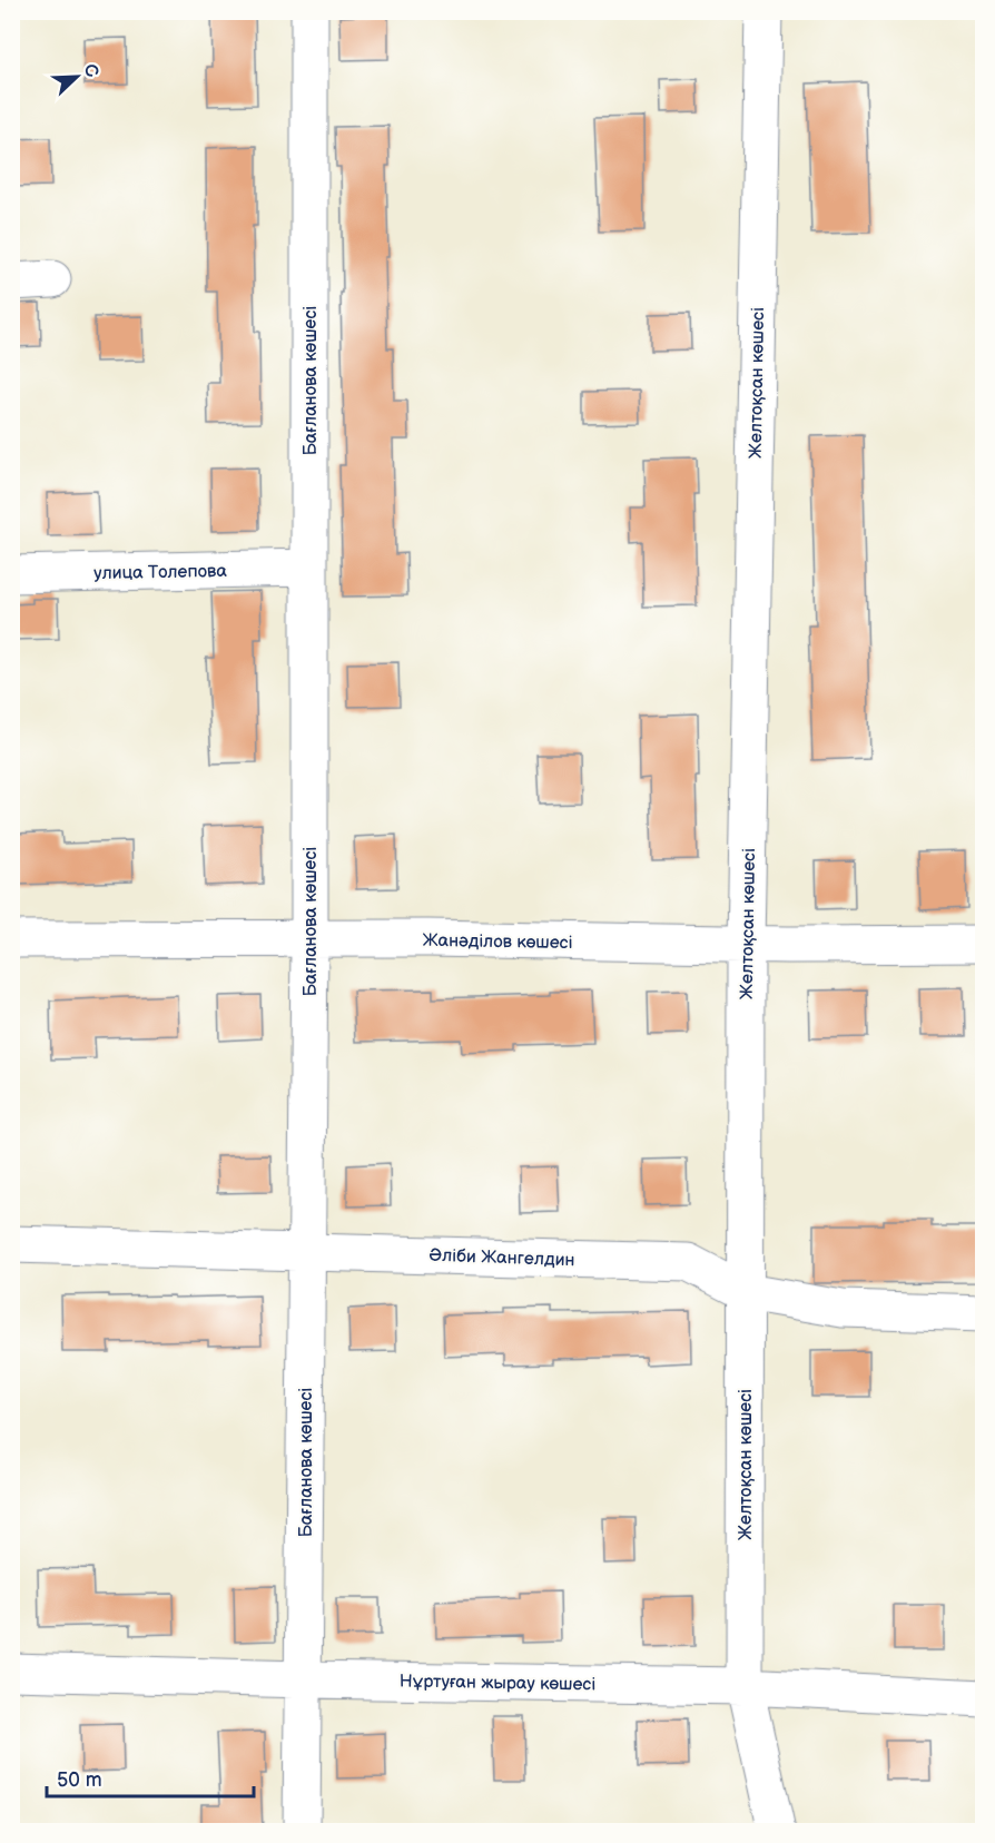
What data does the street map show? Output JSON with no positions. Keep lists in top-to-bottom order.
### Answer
{
  "streets": {
    "street": [
      "Бағланова көшесі",
      "Желтоқсан көшесі",
      "улица Толепова",
      "Жанәділов көшесі",
      "Әліби Жангелдин",
      "Нұртуған жырау көшесі"
    ]
  },
  "crossings": [
    ["Бағланова көшесі", "улица Толепова"],
    ["Бағланова көшесі", "Жанәділов көшесі"],
    ["Бағланова көшесі", "Әліби Жангелдин"],
    ["Бағланова көшесі", "Нұртуған жырау көшесі"],
    ["Желтоқсан көшесі", "Жанәділов көшесі"],
    ["Желтоқсан көшесі", "Әліби Жангелдин"],
    ["Желтоқсан көшесі", "Нұртуған жырау көшесі"]
  ],
  "scale_bar": "50 m",
  "north": "top right"
}
